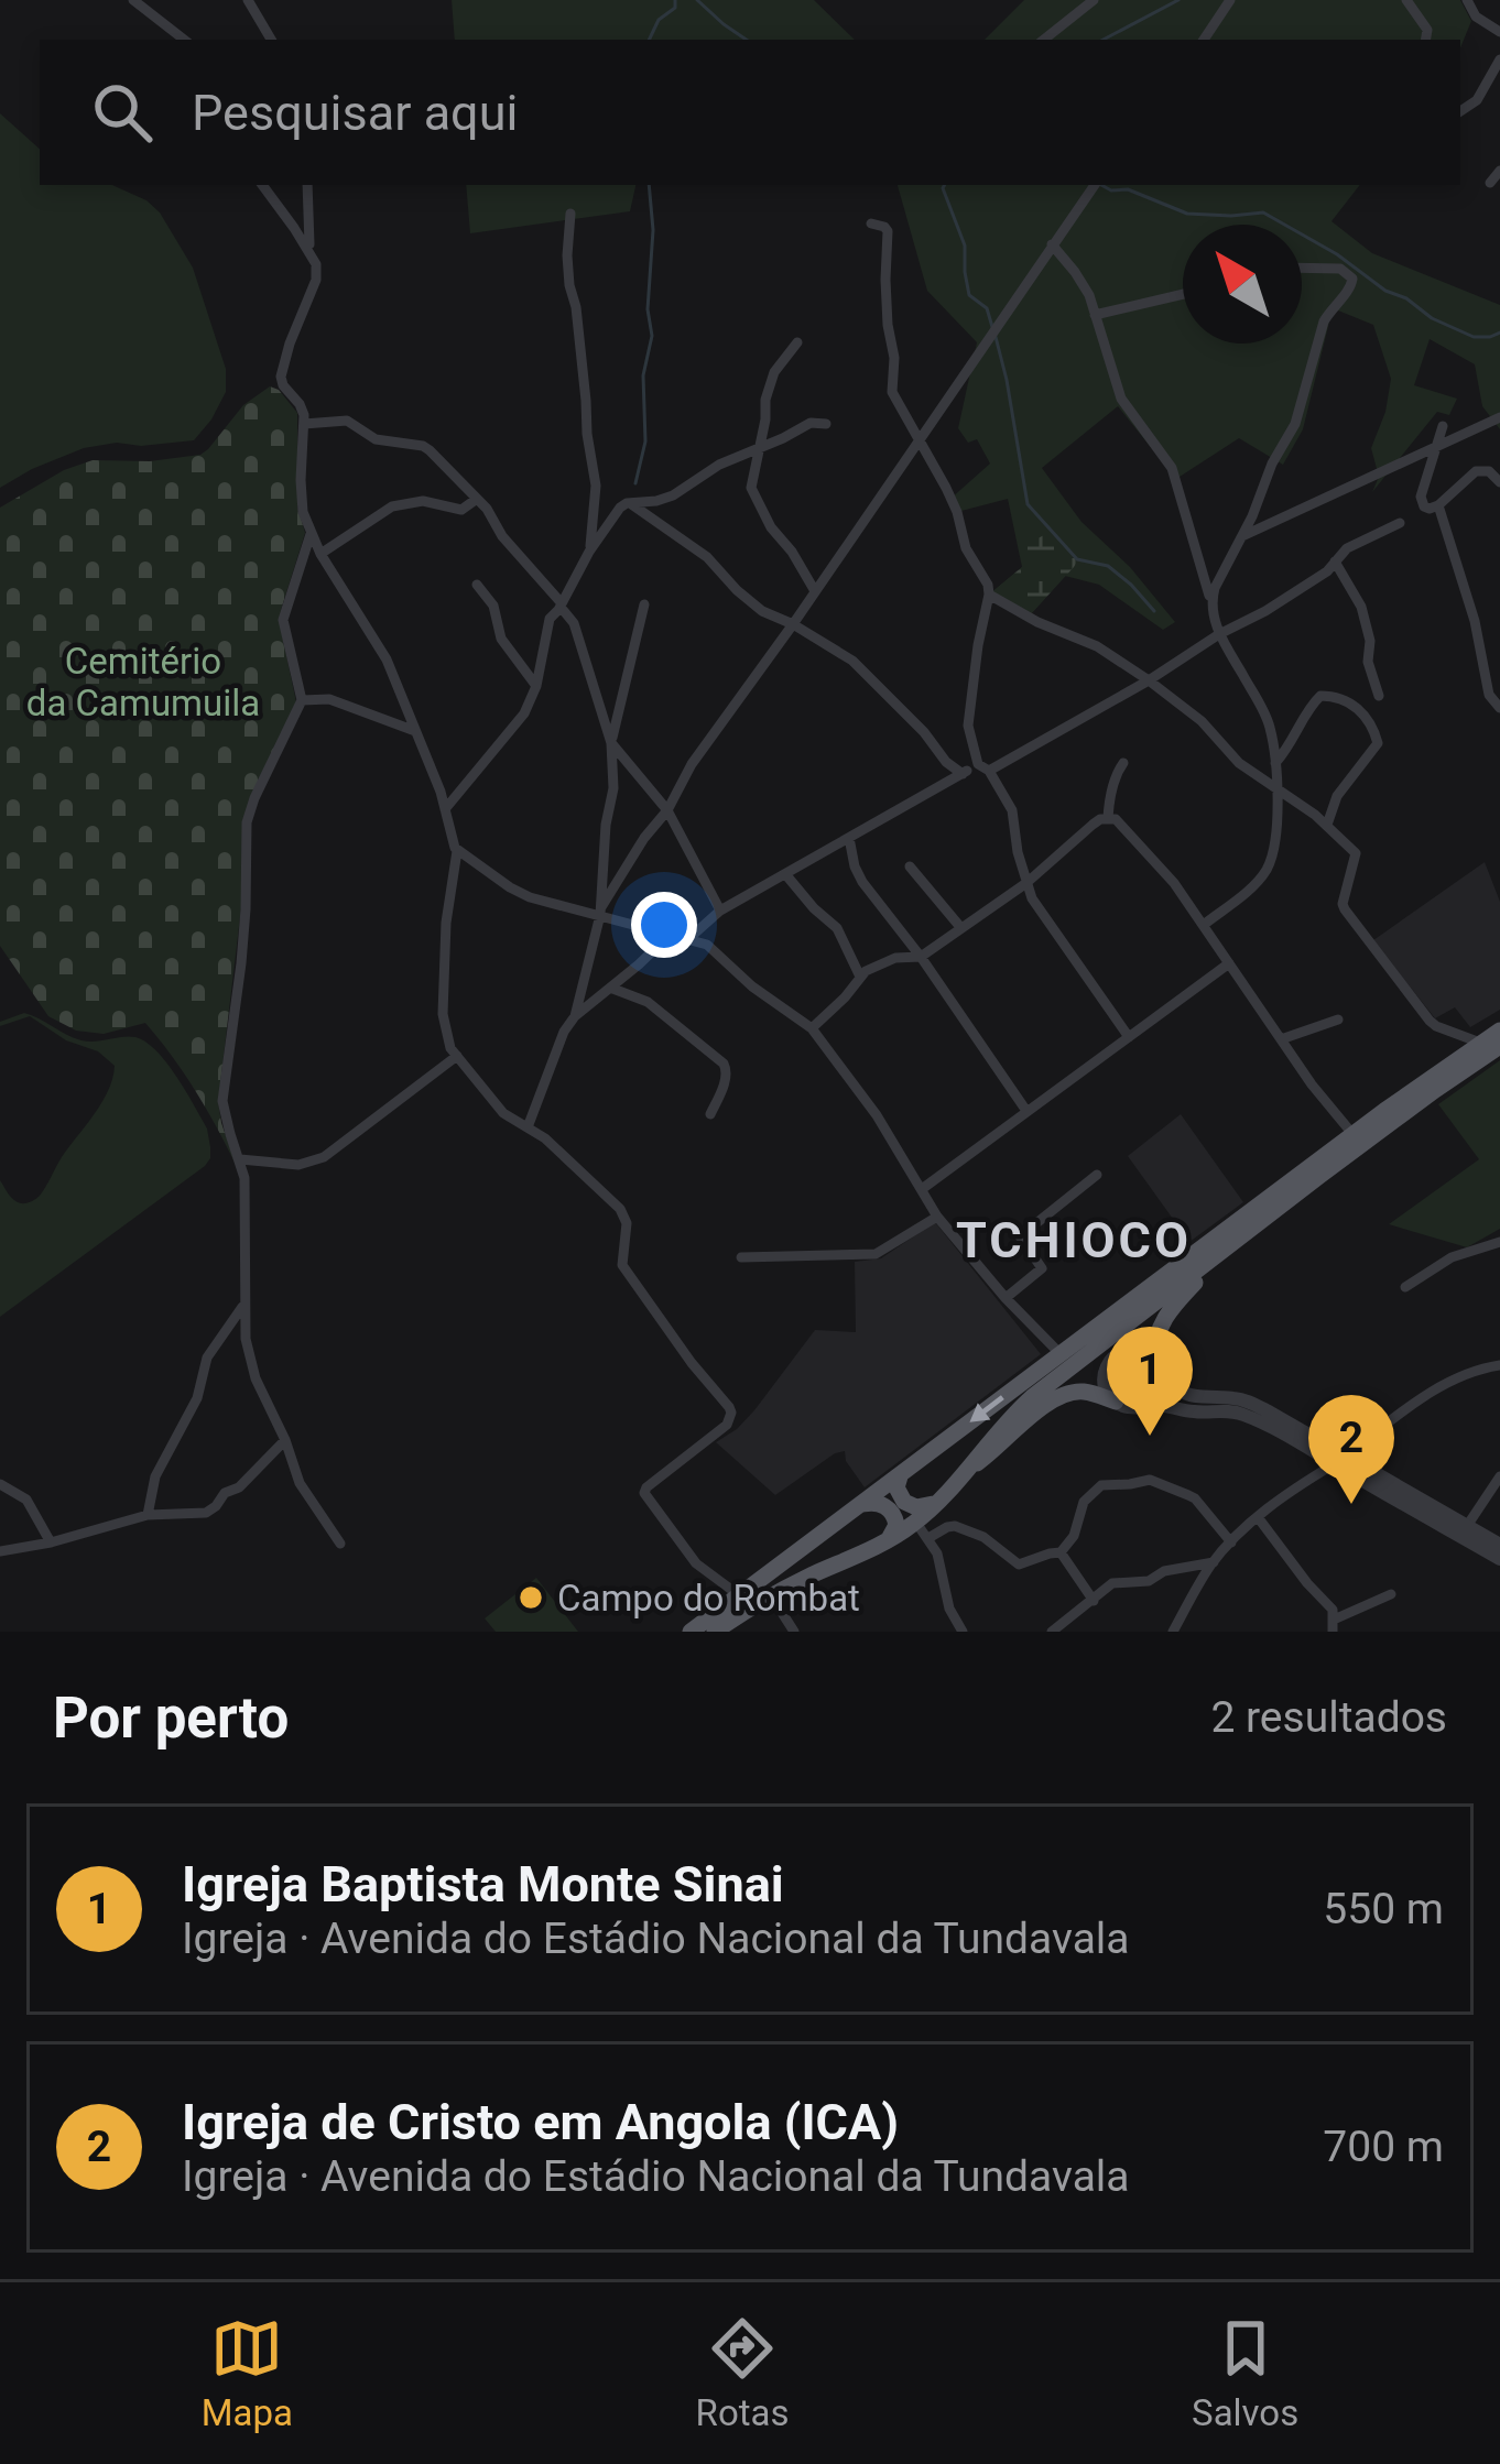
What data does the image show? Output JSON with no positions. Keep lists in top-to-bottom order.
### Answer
{
  "districts": ["TCHIOCO"],
  "parks": ["Cemitério da Camumuila"],
  "places": ["Campo do Rombat"],
  "north": "top left",
  "page": {
    "search": "Pesquisar aqui",
    "pins": ["1", "2"],
    "heading": ["Por perto", "2 resultados"],
    "list": [
      {
        "mark": "1",
        "name": "Igreja Baptista Monte Sinai",
        "note": "Igreja · Avenida do Estádio Nacional da Tundavala",
        "value": "550 m"
      },
      {
        "mark": "2",
        "name": "Igreja de Cristo em Angola (ICA)",
        "note": "Igreja · Avenida do Estádio Nacional da Tundavala",
        "value": "700 m"
      }
    ],
    "nav": ["Mapa", "Rotas", "Salvos"]
  }
}
